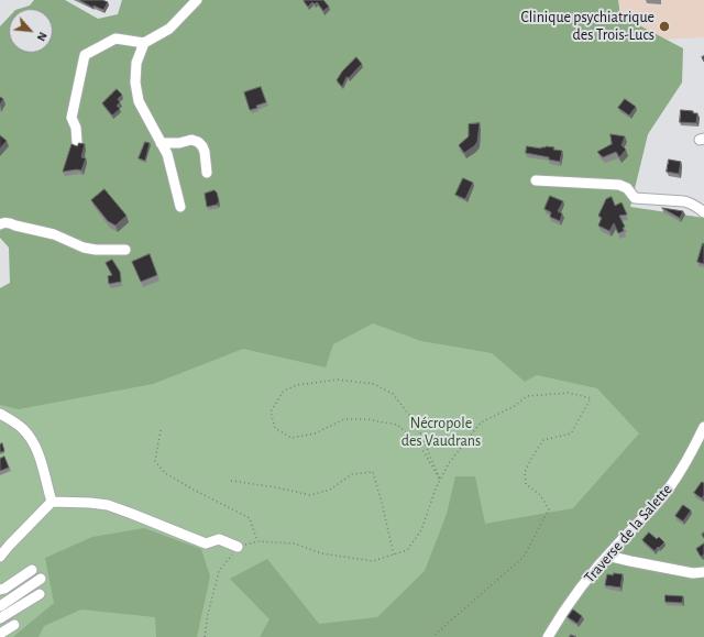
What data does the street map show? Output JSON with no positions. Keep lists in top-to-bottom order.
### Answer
{
  "streets": {
    "street": ["Traverse de la Salette"]
  },
  "parks": ["Nécropole des Vaudrans"],
  "places": ["Clinique psychiatrique des Trois-Lucs"],
  "north": "bottom right"
}
